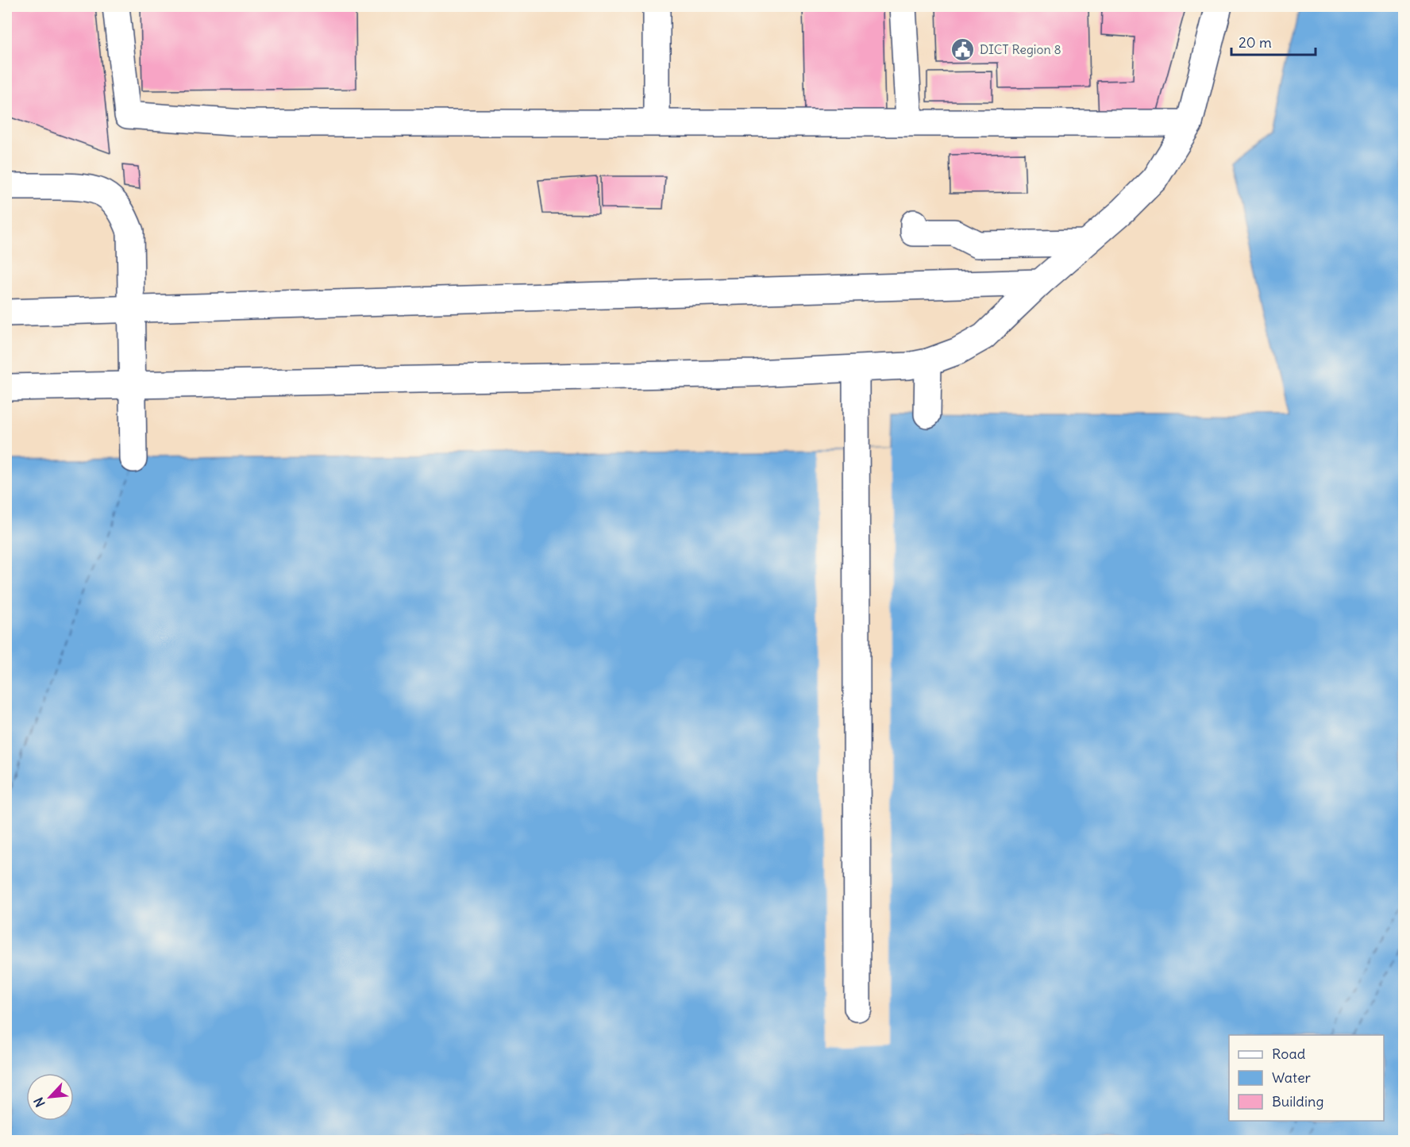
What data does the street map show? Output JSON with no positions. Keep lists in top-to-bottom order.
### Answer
{
  "places": {
    "public building": ["DICT Region 8"]
  },
  "legend": ["Road", "Water", "Building"],
  "scale_bar": "20 m",
  "north": "bottom left"
}
